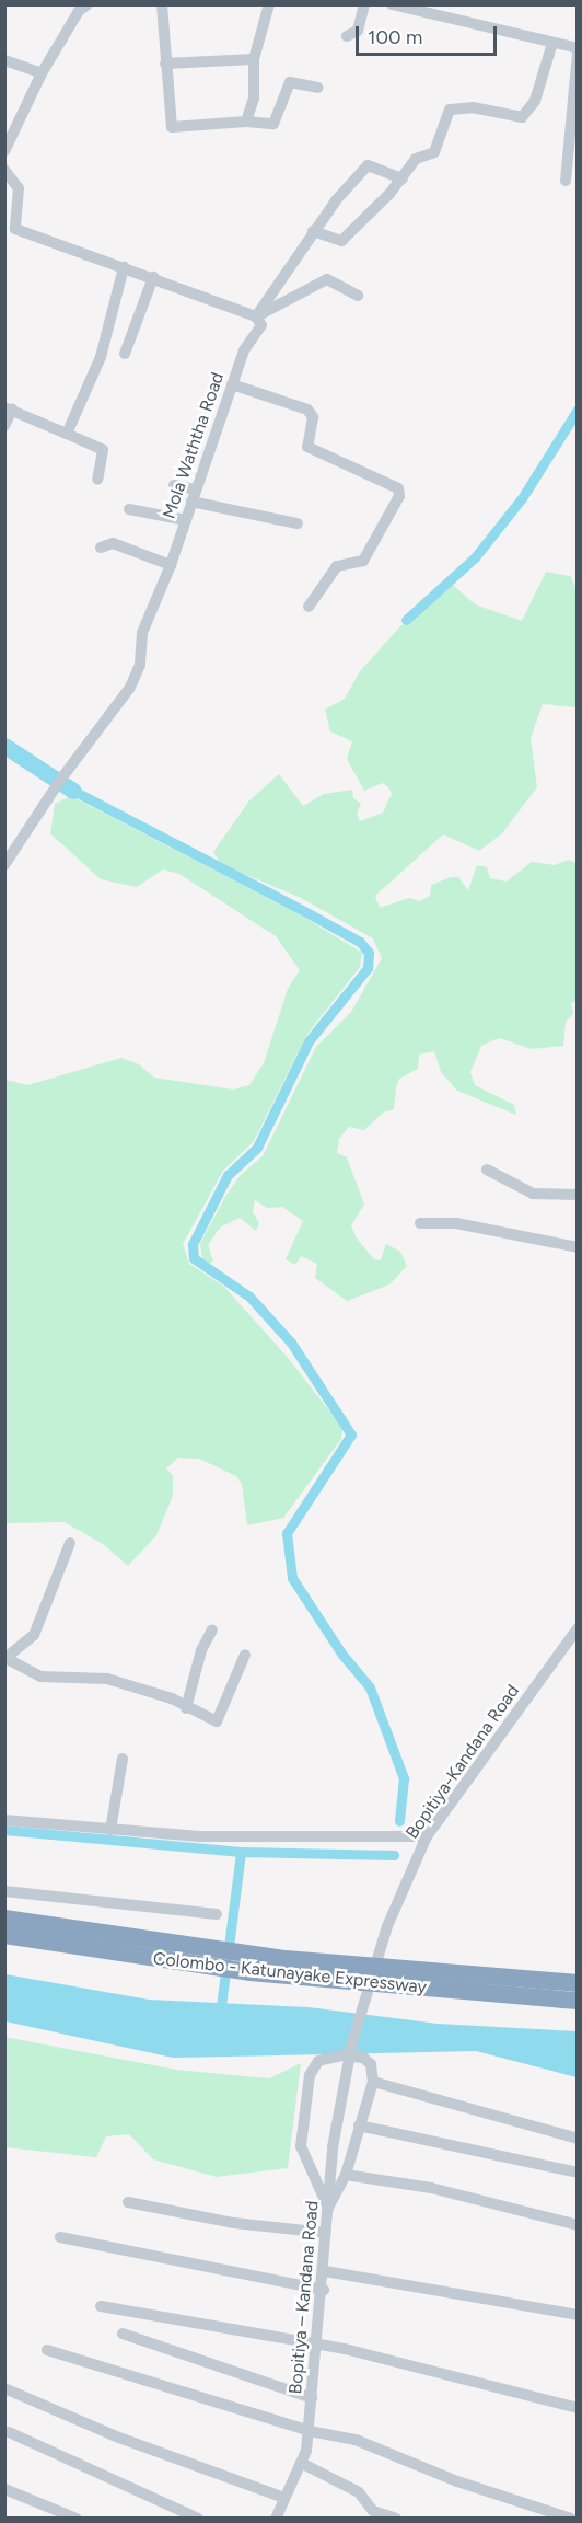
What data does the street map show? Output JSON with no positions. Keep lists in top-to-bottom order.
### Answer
{
  "streets": {
    "highway": ["Colombo - Katunayake Expressway"],
    "street": ["Mola Waththa Road", "Bopitiya-Kandana Road", "Bopitiya – Kandana Road"]
  },
  "crossings": [
    ["Bopitiya-Kandana Road", "Bopitiya – Kandana Road"]
  ],
  "scale_bar": "100 m"
}
